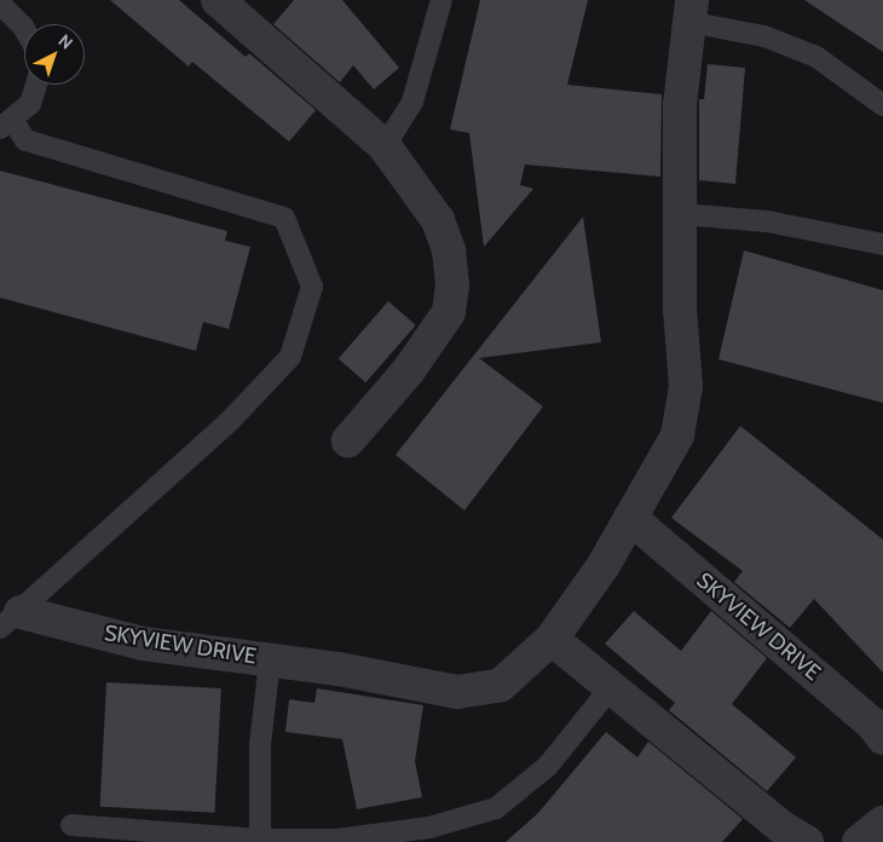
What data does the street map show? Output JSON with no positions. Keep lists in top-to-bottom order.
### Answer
{
  "streets": {
    "street": ["SKYVIEW DRIVE"]
  },
  "north": "top right"
}
